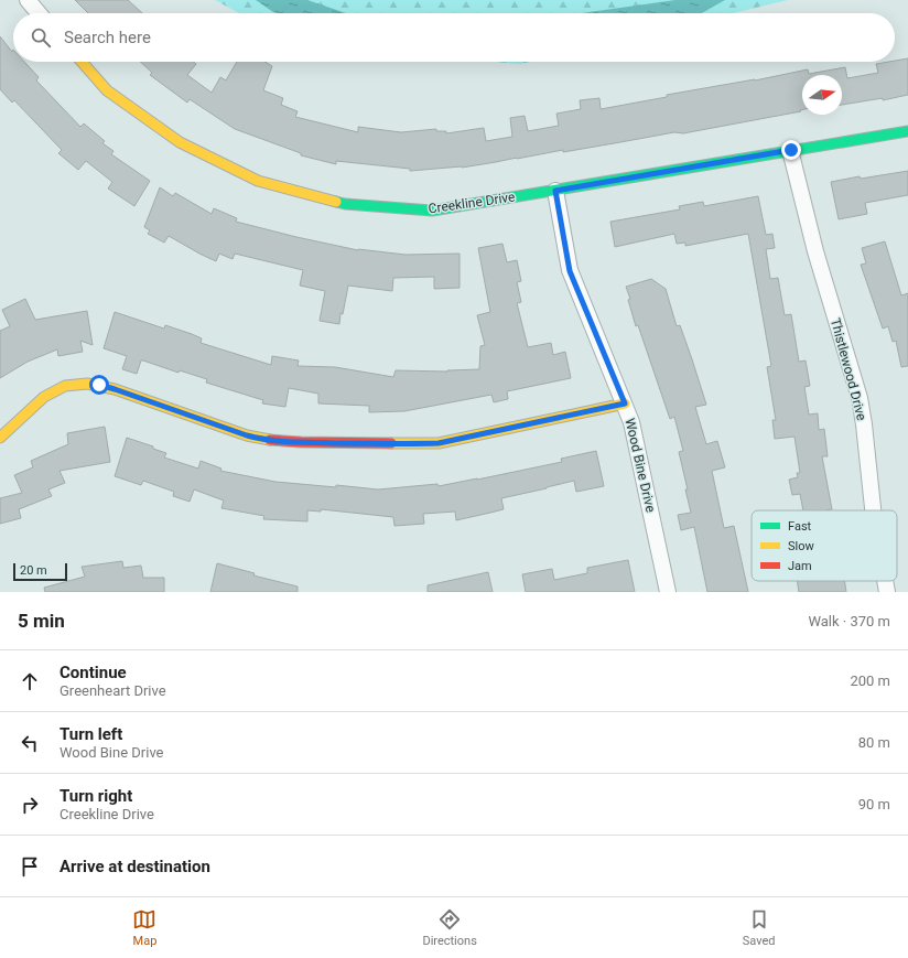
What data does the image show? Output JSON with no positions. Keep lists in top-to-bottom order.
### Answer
{
  "streets": {
    "street": ["Creekline Drive", "Thistlewood Drive", "Wood Bine Drive"]
  },
  "crossings": [
    ["Creekline Drive", "Thistlewood Drive"],
    ["Creekline Drive", "Wood Bine Drive"]
  ],
  "legend": ["Fast", "Slow", "Jam"],
  "scale_bar": "20 m",
  "north": "right",
  "page": {
    "search": "Search here",
    "scale": "20 m",
    "heading": ["5 min", "Walk · 370 m"],
    "list": [
      ["Continue", "Greenheart Drive", "200 m"],
      ["Turn left", "Wood Bine Drive", "80 m"],
      ["Turn right", "Creekline Drive", "90 m"],
      "Arrive at destination"
    ],
    "nav": ["Map", "Directions", "Saved"]
  }
}
